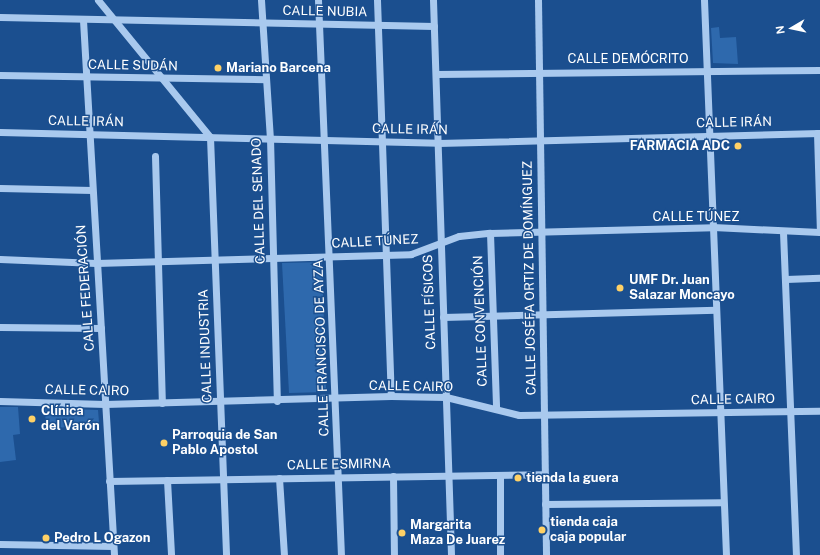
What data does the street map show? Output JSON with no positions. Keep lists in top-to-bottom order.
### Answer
{
  "streets": {
    "street": [
      "CALLE NUBIA",
      "CALLE DEMÓCRITO",
      "CALLE SUDÁN",
      "CALLE IRÁN",
      "CALLE DEL SENADO",
      "CALLE TÚNEZ",
      "CALLE JOSÉFA ORTIZ DE DOMÍNGUEZ",
      "CALLE FEDERACIÓN",
      "CALLE FÍSICOS",
      "CALLE CONVENCIÓN",
      "CALLE INDUSTRIA",
      "CALLE FRANCISCO DE AYZA",
      "CALLE CAIRO",
      "CALLE ESMIRNA"
    ]
  },
  "crossings": [
    ["CALLE NUBIA", "CALLE DEL SENADO"],
    ["CALLE NUBIA", "CALLE FEDERACIÓN"],
    ["CALLE NUBIA", "CALLE FÍSICOS"],
    ["CALLE NUBIA", "CALLE FRANCISCO DE AYZA"],
    ["CALLE DEMÓCRITO", "CALLE JOSÉFA ORTIZ DE DOMÍNGUEZ"],
    ["CALLE DEMÓCRITO", "CALLE FÍSICOS"],
    ["CALLE SUDÁN", "CALLE DEL SENADO"],
    ["CALLE SUDÁN", "CALLE FEDERACIÓN"],
    ["CALLE IRÁN", "CALLE DEL SENADO"],
    ["CALLE IRÁN", "CALLE JOSÉFA ORTIZ DE DOMÍNGUEZ"],
    ["CALLE IRÁN", "CALLE FEDERACIÓN"],
    ["CALLE IRÁN", "CALLE FÍSICOS"],
    ["CALLE IRÁN", "CALLE INDUSTRIA"],
    ["CALLE IRÁN", "CALLE FRANCISCO DE AYZA"],
    ["CALLE DEL SENADO", "CALLE TÚNEZ"],
    ["CALLE DEL SENADO", "CALLE CAIRO"],
    ["CALLE TÚNEZ", "CALLE JOSÉFA ORTIZ DE DOMÍNGUEZ"],
    ["CALLE TÚNEZ", "CALLE FEDERACIÓN"],
    ["CALLE TÚNEZ", "CALLE FÍSICOS"],
    ["CALLE TÚNEZ", "CALLE CONVENCIÓN"],
    ["CALLE TÚNEZ", "CALLE INDUSTRIA"],
    ["CALLE TÚNEZ", "CALLE FRANCISCO DE AYZA"],
    ["CALLE JOSÉFA ORTIZ DE DOMÍNGUEZ", "CALLE CAIRO"],
    ["CALLE JOSÉFA ORTIZ DE DOMÍNGUEZ", "CALLE ESMIRNA"],
    ["CALLE FEDERACIÓN", "CALLE CAIRO"],
    ["CALLE FEDERACIÓN", "CALLE ESMIRNA"],
    ["CALLE FÍSICOS", "CALLE CAIRO"],
    ["CALLE FÍSICOS", "CALLE ESMIRNA"],
    ["CALLE CONVENCIÓN", "CALLE CAIRO"],
    ["CALLE INDUSTRIA", "CALLE CAIRO"],
    ["CALLE INDUSTRIA", "CALLE ESMIRNA"],
    ["CALLE FRANCISCO DE AYZA", "CALLE CAIRO"],
    ["CALLE FRANCISCO DE AYZA", "CALLE ESMIRNA"]
  ],
  "places": [
    "Mariano Barcena",
    "FARMACIA ADC",
    "UMF Dr. Juan Salazar Moncayo",
    "Clínica del Varón",
    "Parroquia de San Pablo Apostol",
    "tienda la guera",
    "tienda caja caja popular",
    "Margarita Maza De Juarez",
    "Pedro L Ogazon"
  ],
  "north": "left"
}
